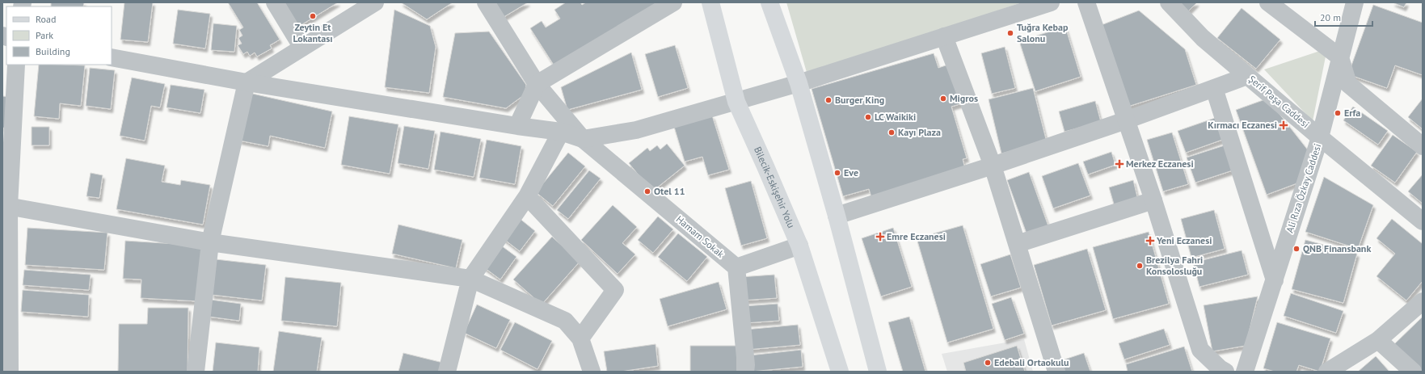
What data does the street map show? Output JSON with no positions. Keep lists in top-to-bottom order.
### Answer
{
  "streets": {
    "main road": ["Bilecik-Eskişehir Yolu"],
    "street": ["Şerif Paşa Caddesi", "Ali Rıza Özkay Caddesi", "Hamam Sokak"]
  },
  "crossings": [
    ["Şerif Paşa Caddesi", "Ali Rıza Özkay Caddesi"]
  ],
  "places": {
    "other": [
      "Zeytin Et Lokantası",
      "Tuğra Kebap Salonu",
      "Migros",
      "Burger King",
      "Erfa",
      "LC Waikiki",
      "Kayı Plaza",
      "Eve",
      "Otel 11",
      "QNB Finansbank",
      "Brezilya Fahri Konsolosluğu",
      "Edebali Ortaokulu"
    ],
    "health": [
      "Kırmacı Eczanesi",
      "Merkez Eczanesi",
      "Emre Eczanesi",
      "Yeni Eczanesi"
    ]
  },
  "legend": ["Road", "Park", "Building"],
  "scale_bar": "20 m"
}
